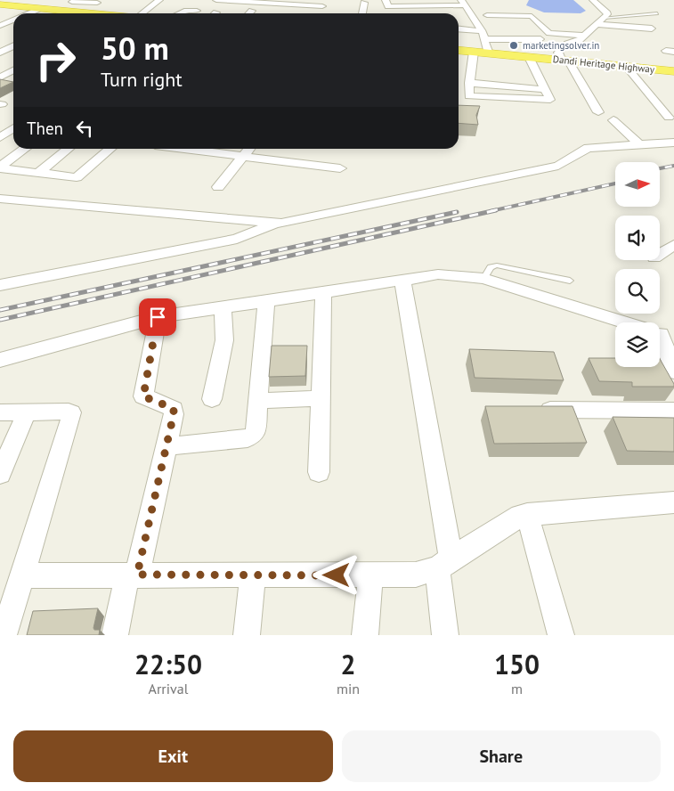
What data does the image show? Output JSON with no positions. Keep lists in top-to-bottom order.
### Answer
{
  "streets": {
    "highway": ["Dandi Heritage Highway"]
  },
  "places": ["marketingsolver.in"],
  "north": "right",
  "page": {
    "turn": ["50 m", "Turn right"],
    "then": "Then",
    "eta": [
      "22:50",
      "Arrival",
      "2",
      "min",
      "150",
      "m"
    ],
    "buttons": ["Exit", "Share"]
  }
}
